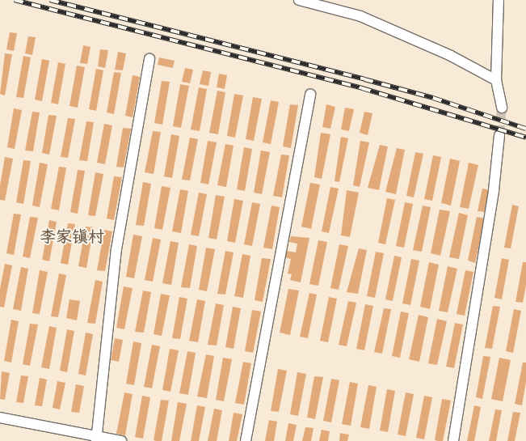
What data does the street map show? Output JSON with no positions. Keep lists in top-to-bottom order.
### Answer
{
  "districts": ["李家镇村"]
}
